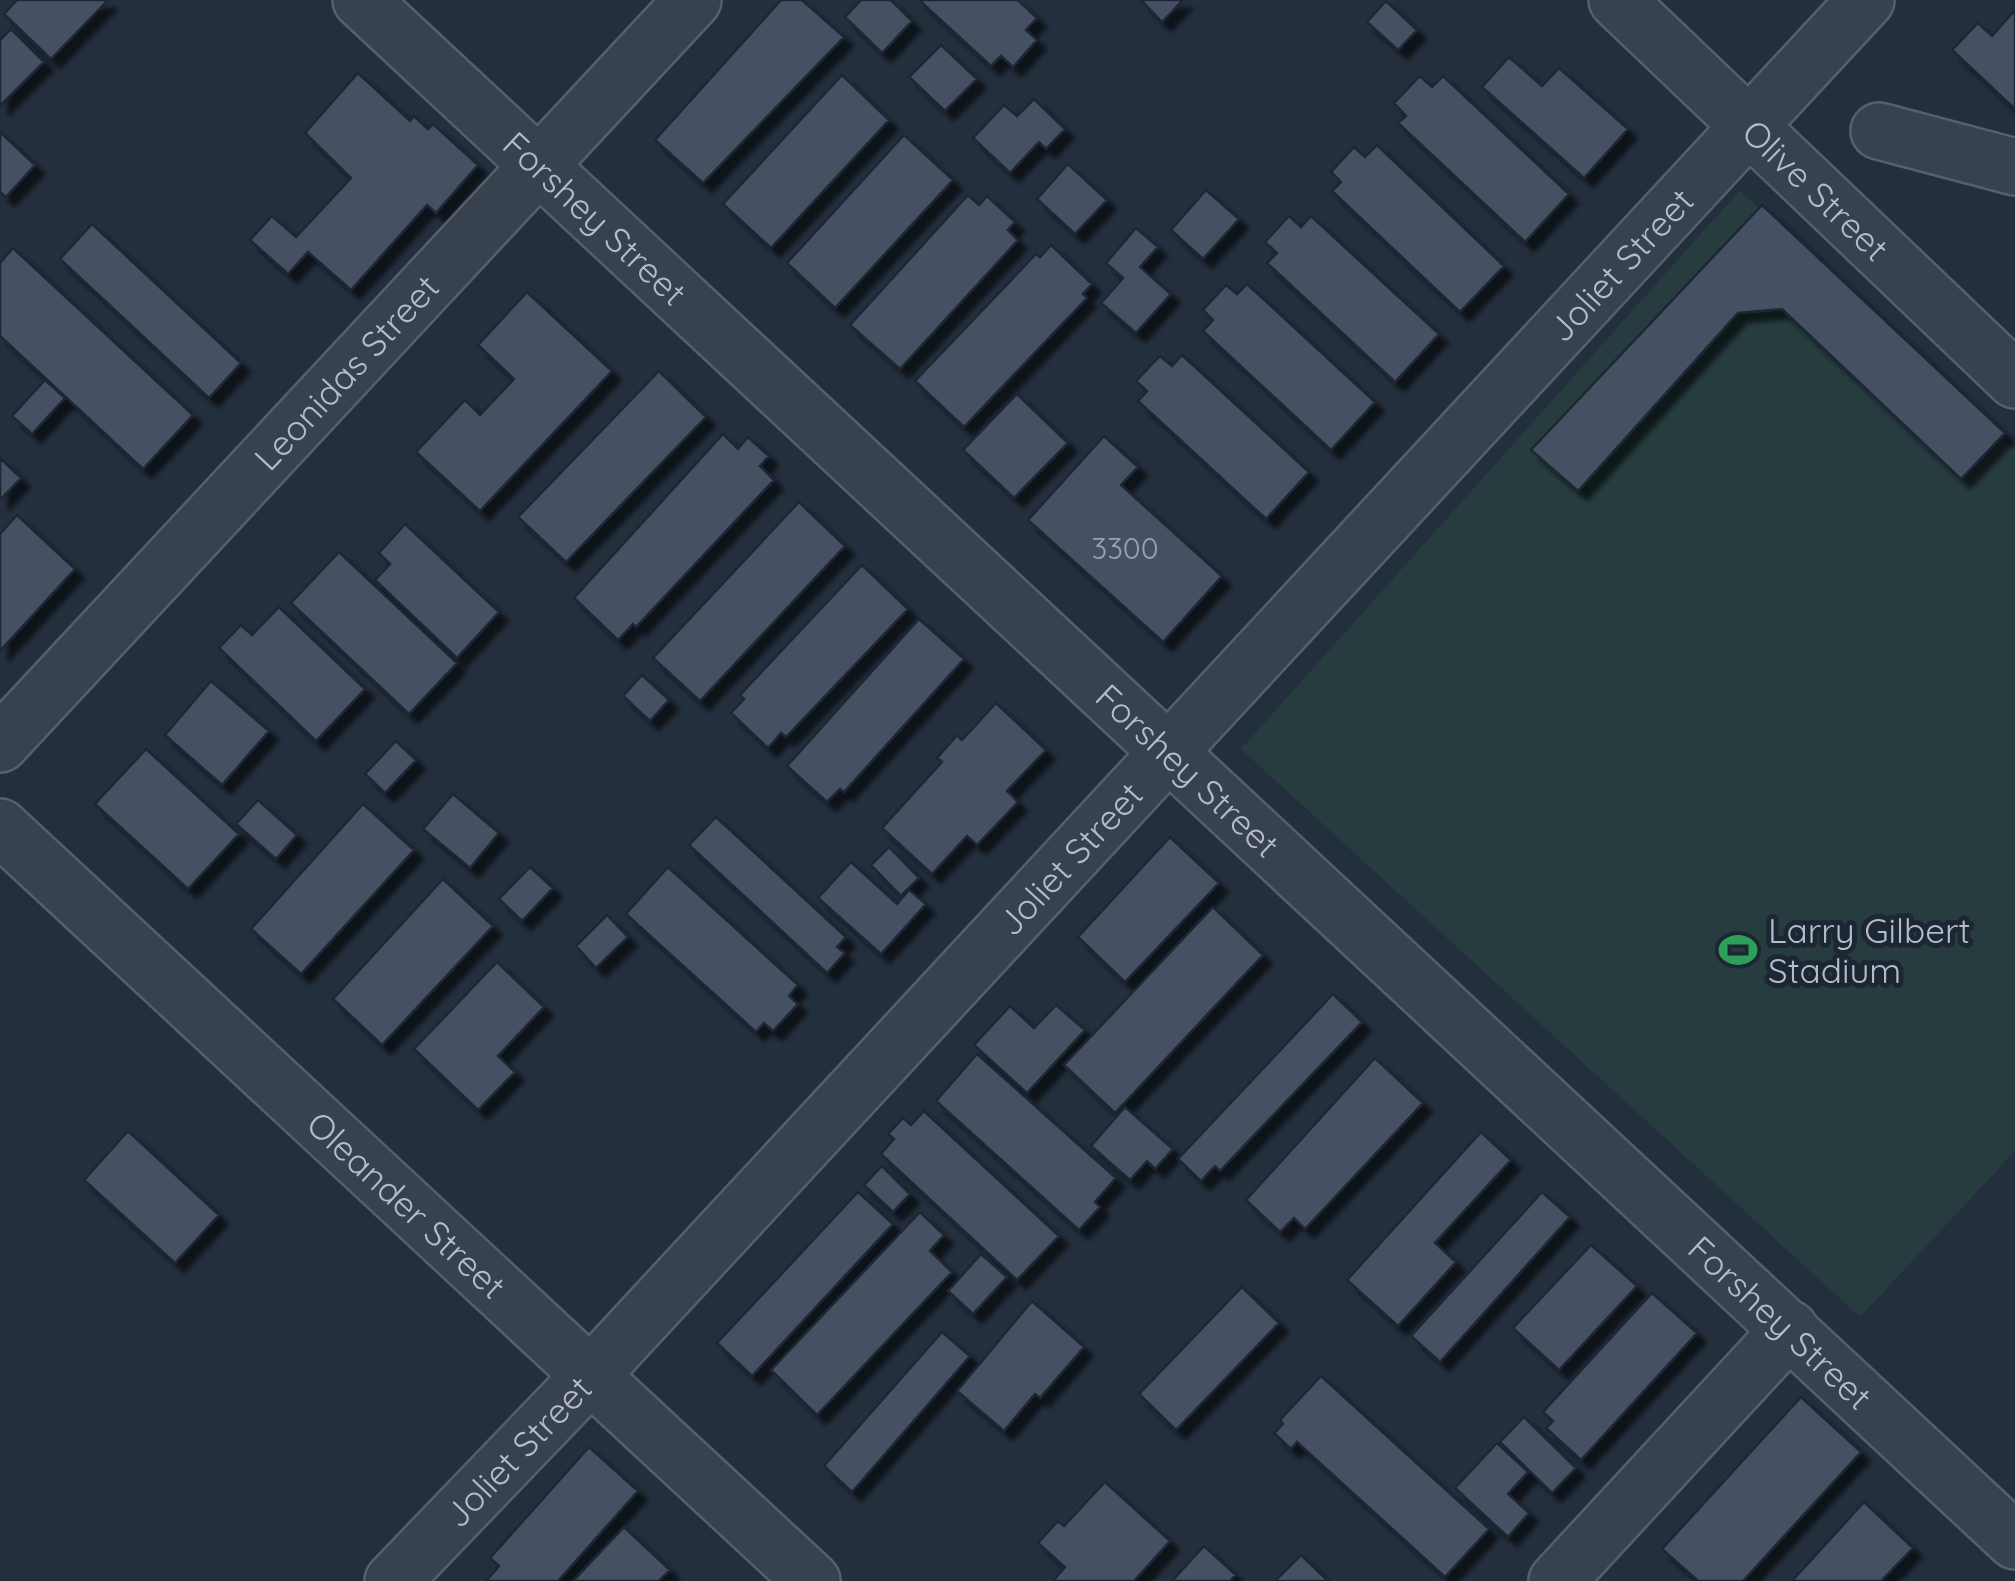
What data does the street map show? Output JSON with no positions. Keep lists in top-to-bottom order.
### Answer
{
  "streets": {
    "street": [
      "Olive Street",
      "Forshey Street",
      "Joliet Street",
      "Leonidas Street",
      "Oleander Street"
    ]
  },
  "crossings": [
    ["Olive Street", "Joliet Street"],
    ["Forshey Street", "Joliet Street"],
    ["Forshey Street", "Leonidas Street"],
    ["Joliet Street", "Oleander Street"]
  ],
  "places": {
    "sports": ["Larry Gilbert Stadium"]
  },
  "house_numbers": ["3300"]
}
